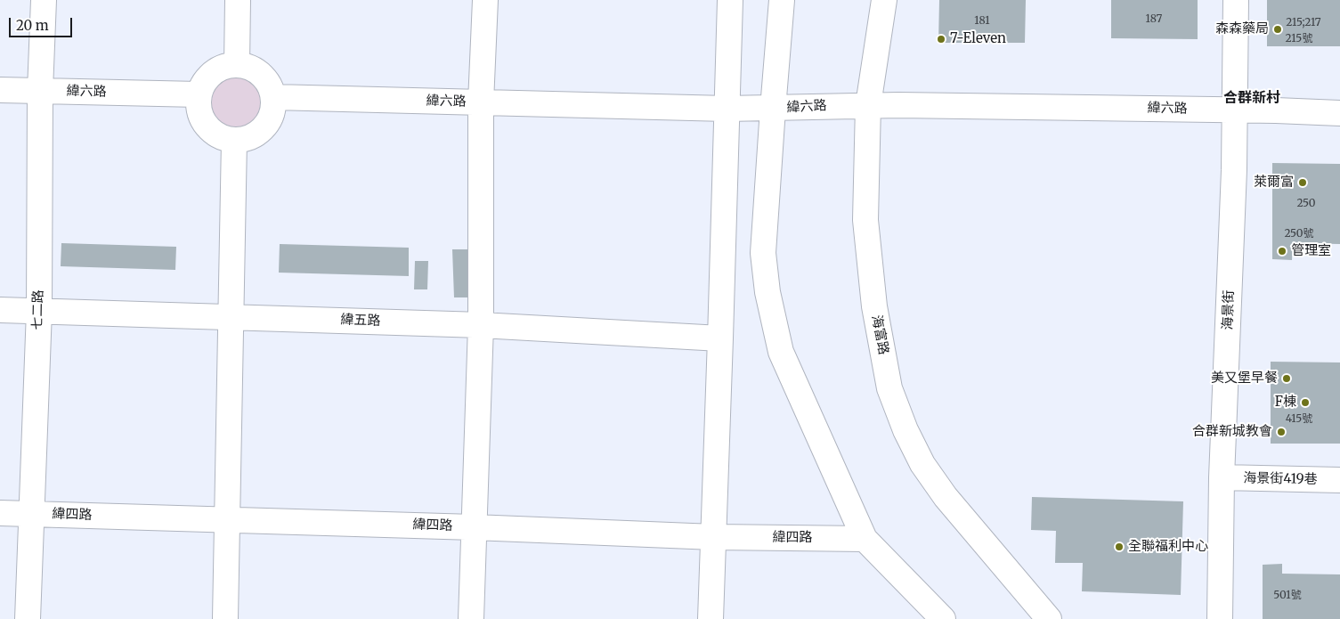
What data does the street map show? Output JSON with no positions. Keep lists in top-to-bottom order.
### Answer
{
  "streets": {
    "street": [
      "緯六路",
      "七二路",
      "海景街",
      "緯五路",
      "海富路",
      "海景街419巷",
      "緯四路"
    ]
  },
  "crossings": [
    ["緯六路", "七二路"],
    ["緯六路", "海景街"],
    ["緯六路", "海富路"],
    ["七二路", "緯五路"],
    ["七二路", "緯四路"],
    ["海景街", "海景街419巷"]
  ],
  "districts": ["合群新村"],
  "places": [
    "森森藥局",
    "7-Eleven",
    "萊爾富",
    "管理室",
    "美又堡早餐",
    "F棟",
    "合群新城教會",
    "全聯福利中心"
  ],
  "house_numbers": [
    "187",
    "181",
    "215;217",
    "215號",
    "250",
    "250號",
    "415號",
    "501號"
  ],
  "scale_bar": "20 m"
}
